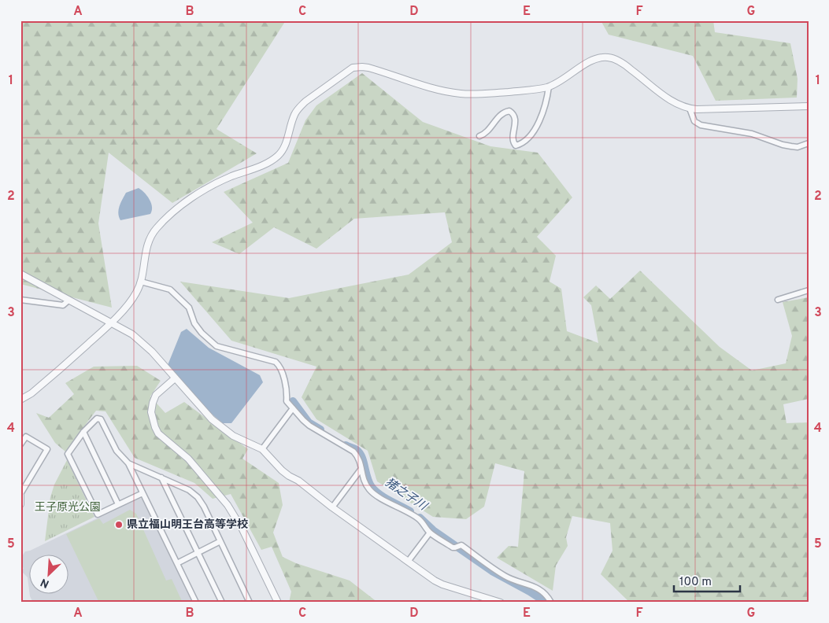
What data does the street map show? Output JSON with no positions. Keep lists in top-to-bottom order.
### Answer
{
  "water": ["猪之子川"],
  "parks": ["王子原光公園"],
  "places": ["県立福山明王台高等学校"],
  "scale_bar": "100 m",
  "north": "bottom left",
  "grid": {
    "columns": [
      "A",
      "B",
      "C",
      "D",
      "E",
      "F",
      "G"
    ],
    "rows": [
      "1",
      "2",
      "3",
      "4",
      "5"
    ]
  }
}
